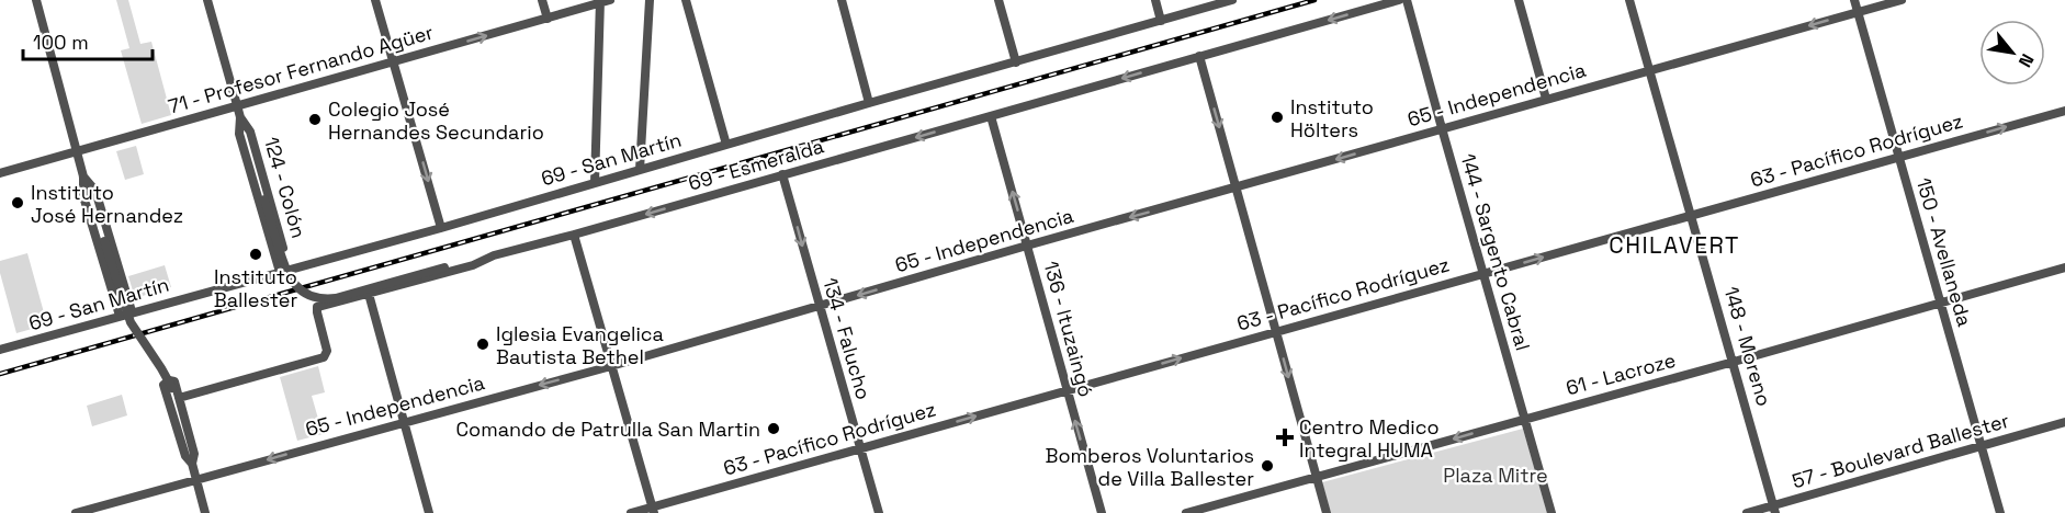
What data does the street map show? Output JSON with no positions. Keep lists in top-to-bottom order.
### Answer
{
  "streets": {
    "street": [
      "71 - Profesor Fernando Agüer",
      "65 - Independencia",
      "63 - Pacífico Rodríguez",
      "69 - San Martín",
      "69 - Esmeralda",
      "124 - Colón",
      "144 - Sargento Cabral",
      "150 - Avellaneda",
      "136 - Ituzaingó",
      "134 - Falucho",
      "148 - Moreno",
      "61 - Lacroze",
      "57 - Boulevard Ballester"
    ]
  },
  "crossings": [
    ["71 - Profesor Fernando Agüer", "124 - Colón"],
    ["65 - Independencia", "144 - Sargento Cabral"],
    ["65 - Independencia", "150 - Avellaneda"],
    ["65 - Independencia", "136 - Ituzaingó"],
    ["65 - Independencia", "134 - Falucho"],
    ["65 - Independencia", "148 - Moreno"],
    ["63 - Pacífico Rodríguez", "144 - Sargento Cabral"],
    ["63 - Pacífico Rodríguez", "150 - Avellaneda"],
    ["63 - Pacífico Rodríguez", "136 - Ituzaingó"],
    ["63 - Pacífico Rodríguez", "134 - Falucho"],
    ["63 - Pacífico Rodríguez", "148 - Moreno"],
    ["69 - San Martín", "124 - Colón"],
    ["69 - Esmeralda", "136 - Ituzaingó"],
    ["69 - Esmeralda", "134 - Falucho"],
    ["144 - Sargento Cabral", "61 - Lacroze"],
    ["150 - Avellaneda", "61 - Lacroze"],
    ["150 - Avellaneda", "57 - Boulevard Ballester"],
    ["148 - Moreno", "61 - Lacroze"],
    ["148 - Moreno", "57 - Boulevard Ballester"]
  ],
  "one_way": [
    "65 - Independencia",
    "63 - Pacífico Rodríguez",
    "69 - Esmeralda",
    "136 - Ituzaingó",
    "134 - Falucho"
  ],
  "districts": ["CHILAVERT"],
  "parks": ["Plaza Mitre"],
  "places": {
    "other": [
      "Instituto Hölters",
      "Colegio José Hernandes Secundario",
      "Instituto José Hernandez",
      "Instituto Ballester",
      "Iglesia Evangelica Bautista Bethel",
      "Comando de Patrulla San Martin",
      "Bomberos Voluntarios de Villa Ballester"
    ],
    "health": ["Centro Medico Integral HUMA"]
  },
  "scale_bar": "100 m",
  "north": "bottom right"
}
